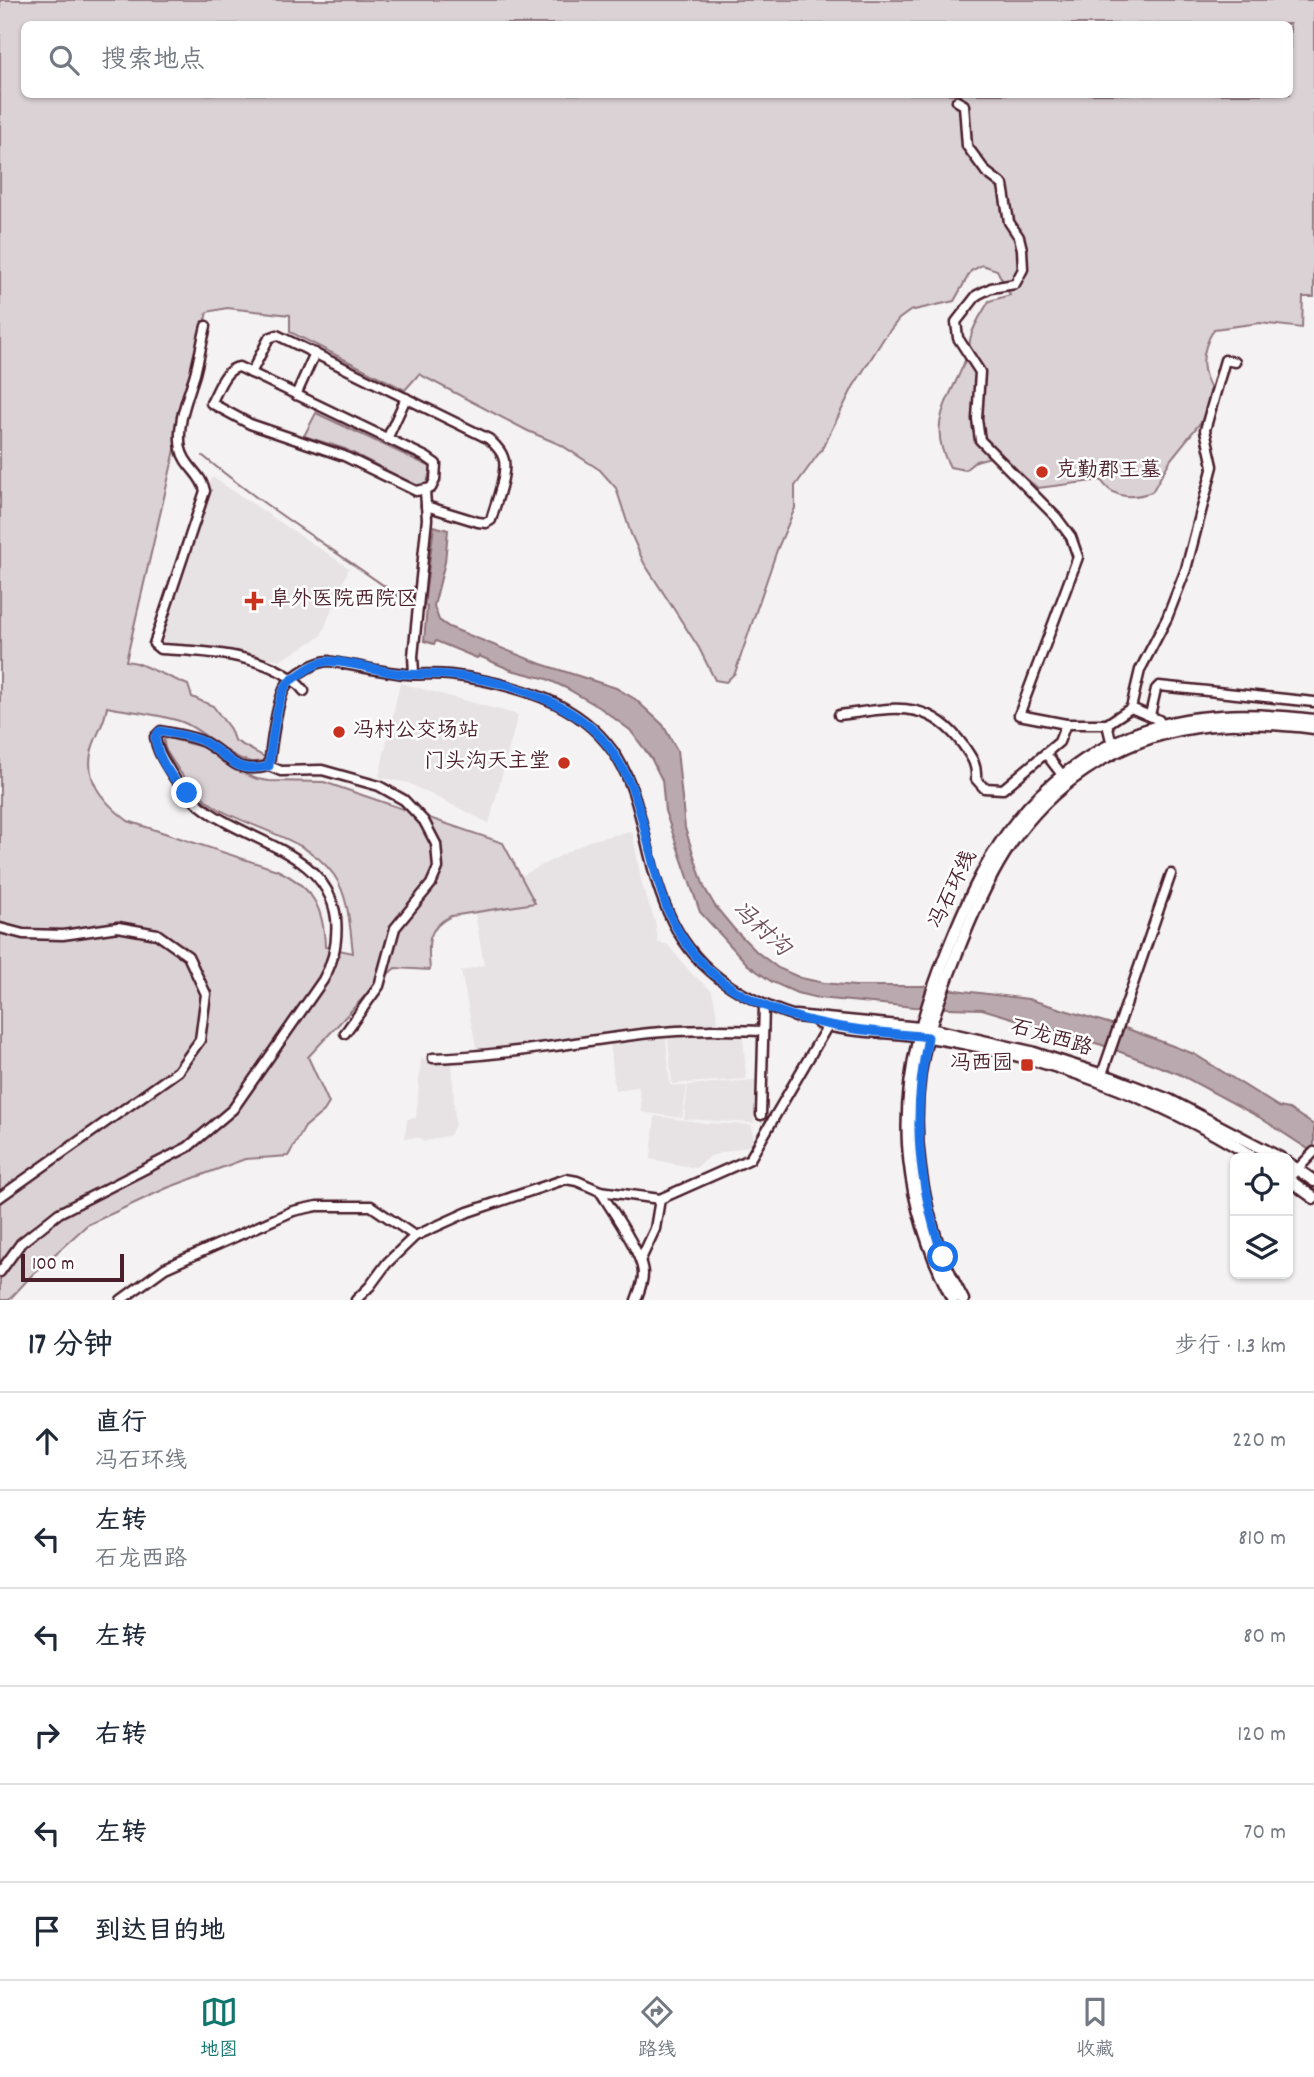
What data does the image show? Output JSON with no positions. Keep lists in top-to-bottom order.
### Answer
{
  "streets": {
    "main road": ["冯石环线", "石龙西路"]
  },
  "crossings": [
    ["冯石环线", "石龙西路"]
  ],
  "water": ["冯村沟"],
  "places": {
    "other": ["克勤郡王墓", "冯村公交场站", "门头沟天主堂"],
    "health": ["阜外医院西院区"],
    "transit": ["冯西园"]
  },
  "scale_bar": "100 m",
  "page": {
    "search": "搜索地点",
    "scale": "100 m",
    "heading": ["17 分钟", "步行 · 1.3 km"],
    "list": [
      ["直行", "冯石环线", "220 m"],
      ["左转", "石龙西路", "810 m"],
      ["左转", "80 m"],
      ["右转", "120 m"],
      ["左转", "70 m"],
      "到达目的地"
    ],
    "nav": ["地图", "路线", "收藏"]
  }
}
